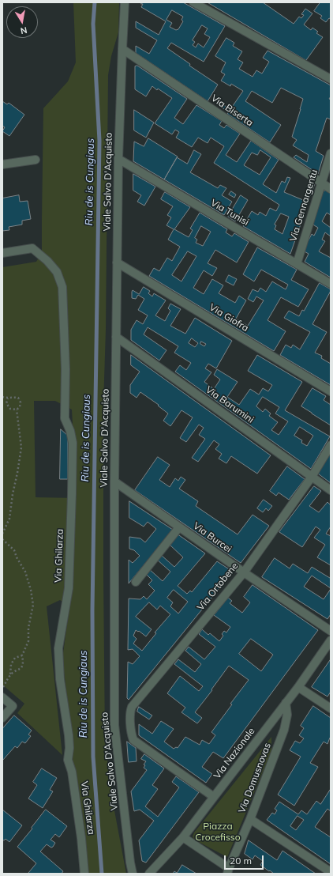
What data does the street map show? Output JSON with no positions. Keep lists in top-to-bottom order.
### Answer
{
  "streets": {
    "street": [
      "Via Biserta",
      "Viale Salvo D'Acquisto",
      "Via Gennargentu",
      "Via Tunisi",
      "Via Giofra",
      "Via Barumini",
      "Via Burcei",
      "Via Ghilarza",
      "Via Ortobene",
      "Via Nazionale",
      "Via Domusnovas"
    ]
  },
  "crossings": [
    ["Via Biserta", "Viale Salvo D'Acquisto"],
    ["Via Biserta", "Via Gennargentu"],
    ["Viale Salvo D'Acquisto", "Via Tunisi"],
    ["Viale Salvo D'Acquisto", "Via Giofra"],
    ["Viale Salvo D'Acquisto", "Via Barumini"],
    ["Viale Salvo D'Acquisto", "Via Burcei"],
    ["Via Gennargentu", "Via Tunisi"],
    ["Via Barumini", "Via Ortobene"],
    ["Via Burcei", "Via Ortobene"],
    ["Via Ortobene", "Via Nazionale"],
    ["Via Nazionale", "Via Domusnovas"]
  ],
  "water": ["Riu de is Cungiaus"],
  "parks": ["Piazza Crocefisso"],
  "scale_bar": "20 m",
  "north": "bottom"
}
